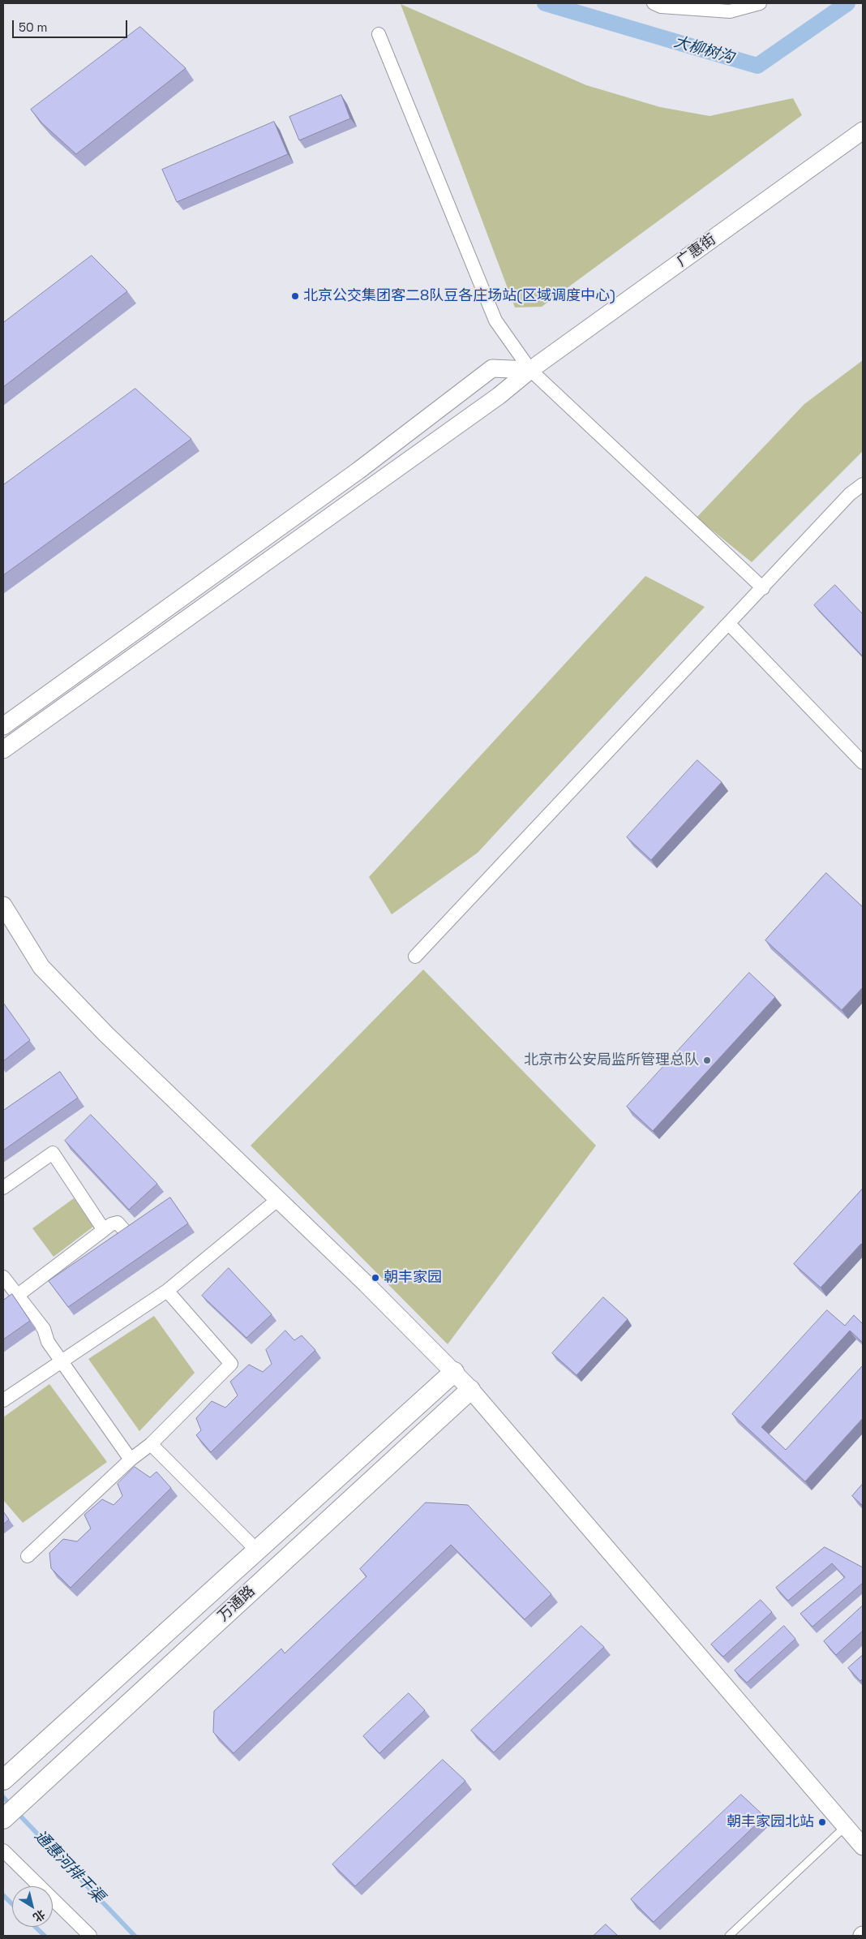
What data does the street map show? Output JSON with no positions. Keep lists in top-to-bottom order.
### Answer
{
  "streets": {
    "main road": ["万通路"],
    "street": ["广惠街"]
  },
  "water": ["大柳树沟", "通惠河排干渠"],
  "places": [
    "北京公交集团客二8队豆各庄场站(区域调度中心)",
    "北京市公安局监所管理总队",
    "朝丰家园",
    "朝丰家园北站"
  ],
  "scale_bar": "50 m",
  "north": "bottom right"
}
